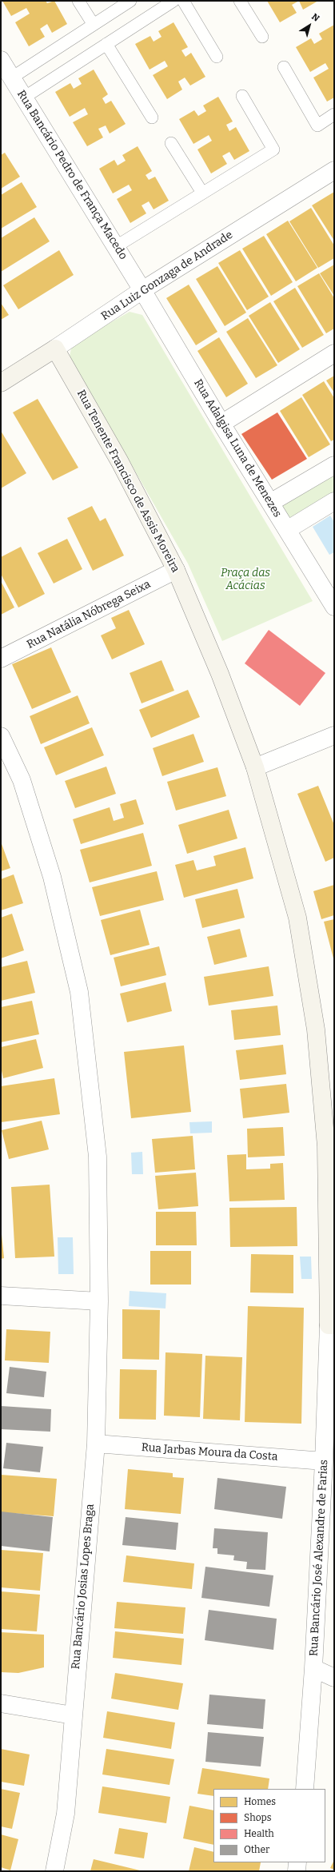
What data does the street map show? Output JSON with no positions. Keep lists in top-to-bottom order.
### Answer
{
  "streets": {
    "street": [
      "Rua Bancário Pedro de França Macedo",
      "Rua Luiz Gonzaga de Andrade",
      "Rua Adalgisa Luna de Menezes",
      "Rua Tenente Francisco de Assis Moreira",
      "Rua Natália Nóbrega Seixa",
      "Rua Jarbas Moura da Costa",
      "Rua Bancário José Alexandre de Farias",
      "Rua Bancário Josias Lopes Braga"
    ]
  },
  "crossings": [
    ["Rua Bancário Pedro de França Macedo", "Rua Luiz Gonzaga de Andrade"],
    ["Rua Bancário Pedro de França Macedo", "Rua Adalgisa Luna de Menezes"],
    ["Rua Luiz Gonzaga de Andrade", "Rua Adalgisa Luna de Menezes"],
    ["Rua Luiz Gonzaga de Andrade", "Rua Tenente Francisco de Assis Moreira"],
    ["Rua Tenente Francisco de Assis Moreira", "Rua Natália Nóbrega Seixa"],
    ["Rua Tenente Francisco de Assis Moreira", "Rua Bancário José Alexandre de Farias"],
    ["Rua Jarbas Moura da Costa", "Rua Bancário José Alexandre de Farias"],
    ["Rua Jarbas Moura da Costa", "Rua Bancário Josias Lopes Braga"]
  ],
  "parks": ["Praça das Acácias"],
  "legend": [
    "Homes",
    "Shops",
    "Health",
    "Other"
  ],
  "north": "top right"
}
